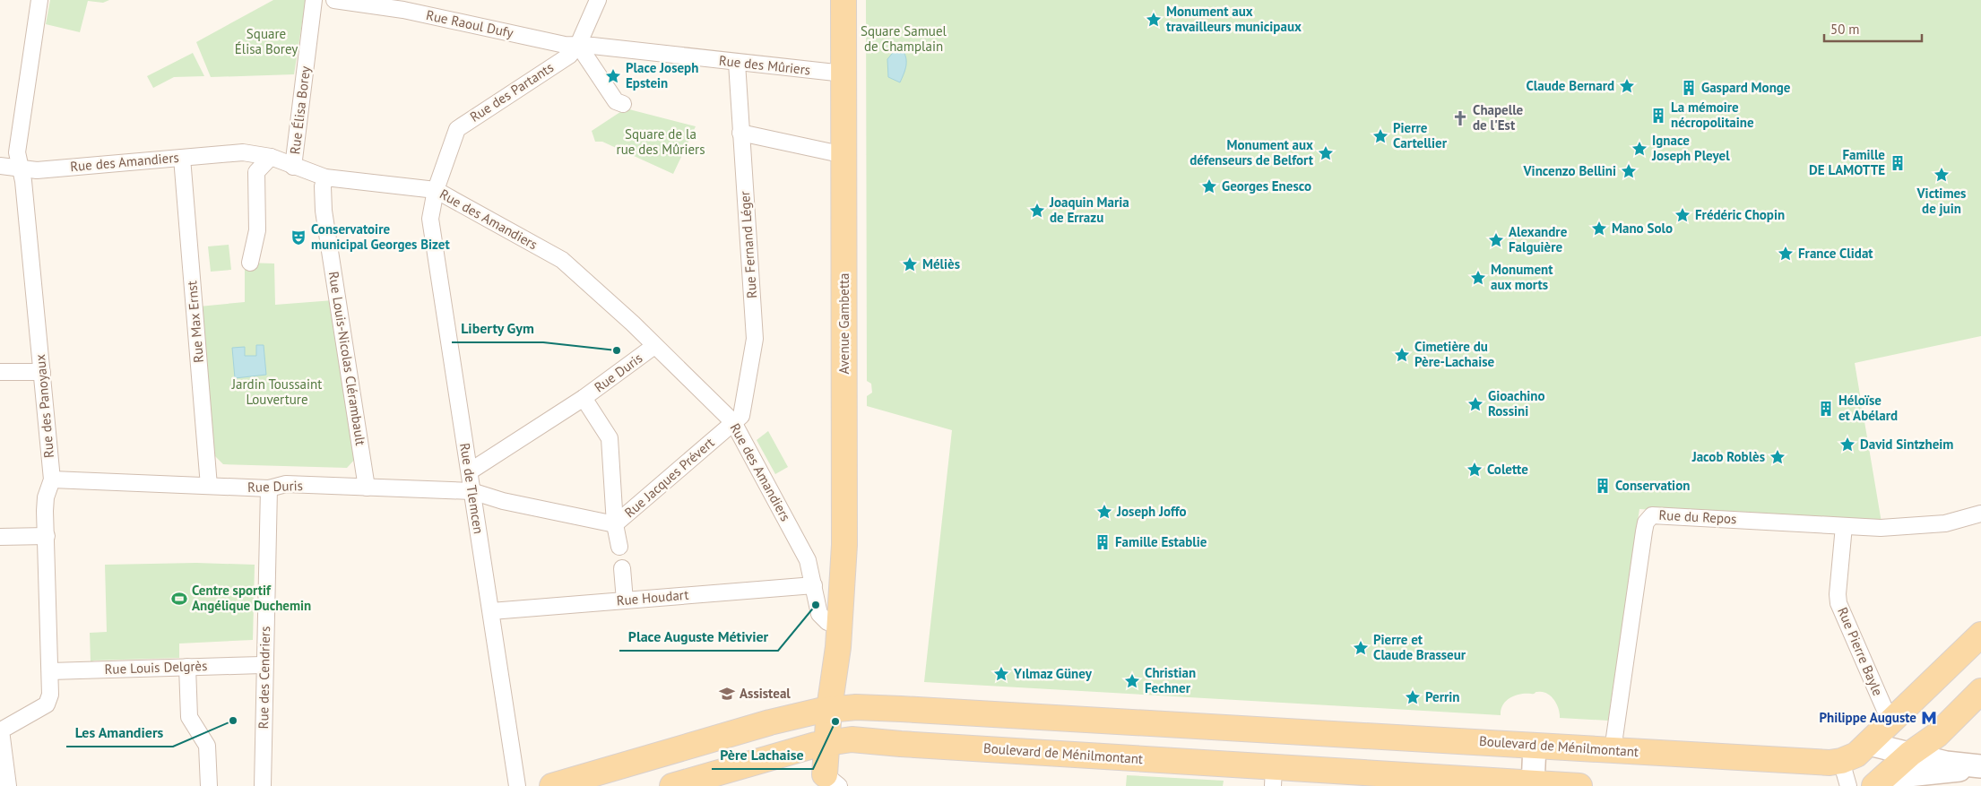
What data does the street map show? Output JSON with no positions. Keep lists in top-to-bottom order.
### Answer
{
  "streets": {
    "main road": ["Avenue Gambetta", "Boulevard de Ménilmontant"],
    "street": [
      "Rue Raoul Dufy",
      "Rue des Mûriers",
      "Rue des Partants",
      "Rue Élisa Borey",
      "Rue des Amandiers",
      "Rue Fernand Léger",
      "Rue Max Ernst",
      "Rue Louis-Nicolas Clérambault",
      "Rue Duris",
      "Rue des Panoyaux",
      "Rue Jacques Prévert",
      "Rue de Tlemcen",
      "Rue du Repos",
      "Rue Houdart",
      "Rue Pierre Bayle",
      "Rue Louis Delgrès",
      "Rue des Cendriers"
    ]
  },
  "crossings": [
    ["Rue Raoul Dufy", "Rue des Mûriers"],
    ["Rue Raoul Dufy", "Rue des Partants"],
    ["Rue des Mûriers", "Rue des Partants"],
    ["Rue des Mûriers", "Rue Fernand Léger"],
    ["Rue des Mûriers", "Avenue Gambetta"],
    ["Rue des Partants", "Rue des Amandiers"],
    ["Rue des Partants", "Rue de Tlemcen"],
    ["Rue Élisa Borey", "Rue des Amandiers"],
    ["Rue des Amandiers", "Rue Fernand Léger"],
    ["Rue des Amandiers", "Rue Max Ernst"],
    ["Rue des Amandiers", "Avenue Gambetta"],
    ["Rue des Amandiers", "Rue Louis-Nicolas Clérambault"],
    ["Rue des Amandiers", "Rue Duris"],
    ["Rue des Amandiers", "Rue des Panoyaux"],
    ["Rue des Amandiers", "Rue Jacques Prévert"],
    ["Rue des Amandiers", "Rue de Tlemcen"],
    ["Rue des Amandiers", "Rue Houdart"],
    ["Rue Fernand Léger", "Rue Jacques Prévert"],
    ["Rue Max Ernst", "Rue Duris"],
    ["Rue Louis-Nicolas Clérambault", "Rue Duris"],
    ["Rue Duris", "Rue des Panoyaux"],
    ["Rue Duris", "Rue Jacques Prévert"],
    ["Rue Duris", "Rue de Tlemcen"],
    ["Rue Duris", "Rue des Cendriers"],
    ["Rue des Panoyaux", "Rue Louis Delgrès"],
    ["Rue Jacques Prévert", "Rue de Tlemcen"],
    ["Rue de Tlemcen", "Rue Houdart"],
    ["Rue du Repos", "Rue Pierre Bayle"],
    ["Rue du Repos", "Boulevard de Ménilmontant"]
  ],
  "parks": [
    "Square Samuel de Champlain",
    "Square Élisa Borey",
    "Square de la rue des Mûriers",
    "Jardin Toussaint Louverture"
  ],
  "places": {
    "place": [
      "Monument aux travailleurs municipaux",
      "Place Joseph Epstein",
      "Claude Bernard",
      "Pierre Cartellier",
      "Ignace Joseph Pleyel",
      "Monument aux défenseurs de Belfort",
      "Vincenzo Bellini",
      "Victimes de juin",
      "Georges Enesco",
      "Joaquin Maria de Errazu",
      "Frédéric Chopin",
      "Mano Solo",
      "Alexandre Falguière",
      "France Clidat",
      "Méliès",
      "Monument aux morts",
      "Cimetière du Père-Lachaise",
      "Gioachino Rossini",
      "David Sintzheim",
      "Jacob Roblès",
      "Colette",
      "Joseph Joffo",
      "Pierre et Claude Brasseur",
      "Yılmaz Güney",
      "Christian Fechner",
      "Perrin"
    ],
    "building": [
      "Gaspard Monge",
      "La mémoire nécropolitaine",
      "Famille DE LAMOTTE",
      "Héloïse et Abélard",
      "Conservation",
      "Famille Establie"
    ],
    "church": ["Chapelle de l'Est"],
    "theatre": ["Conservatoire municipal Georges Bizet"],
    "other": [
      "Liberty Gym",
      "Place Auguste Métivier",
      "Les Amandiers",
      "Père Lachaise"
    ],
    "sports": ["Centre sportif Angélique Duchemin"],
    "school or university": ["Assisteal"],
    "metro station": ["Philippe Auguste"]
  },
  "scale_bar": "50 m"
}
